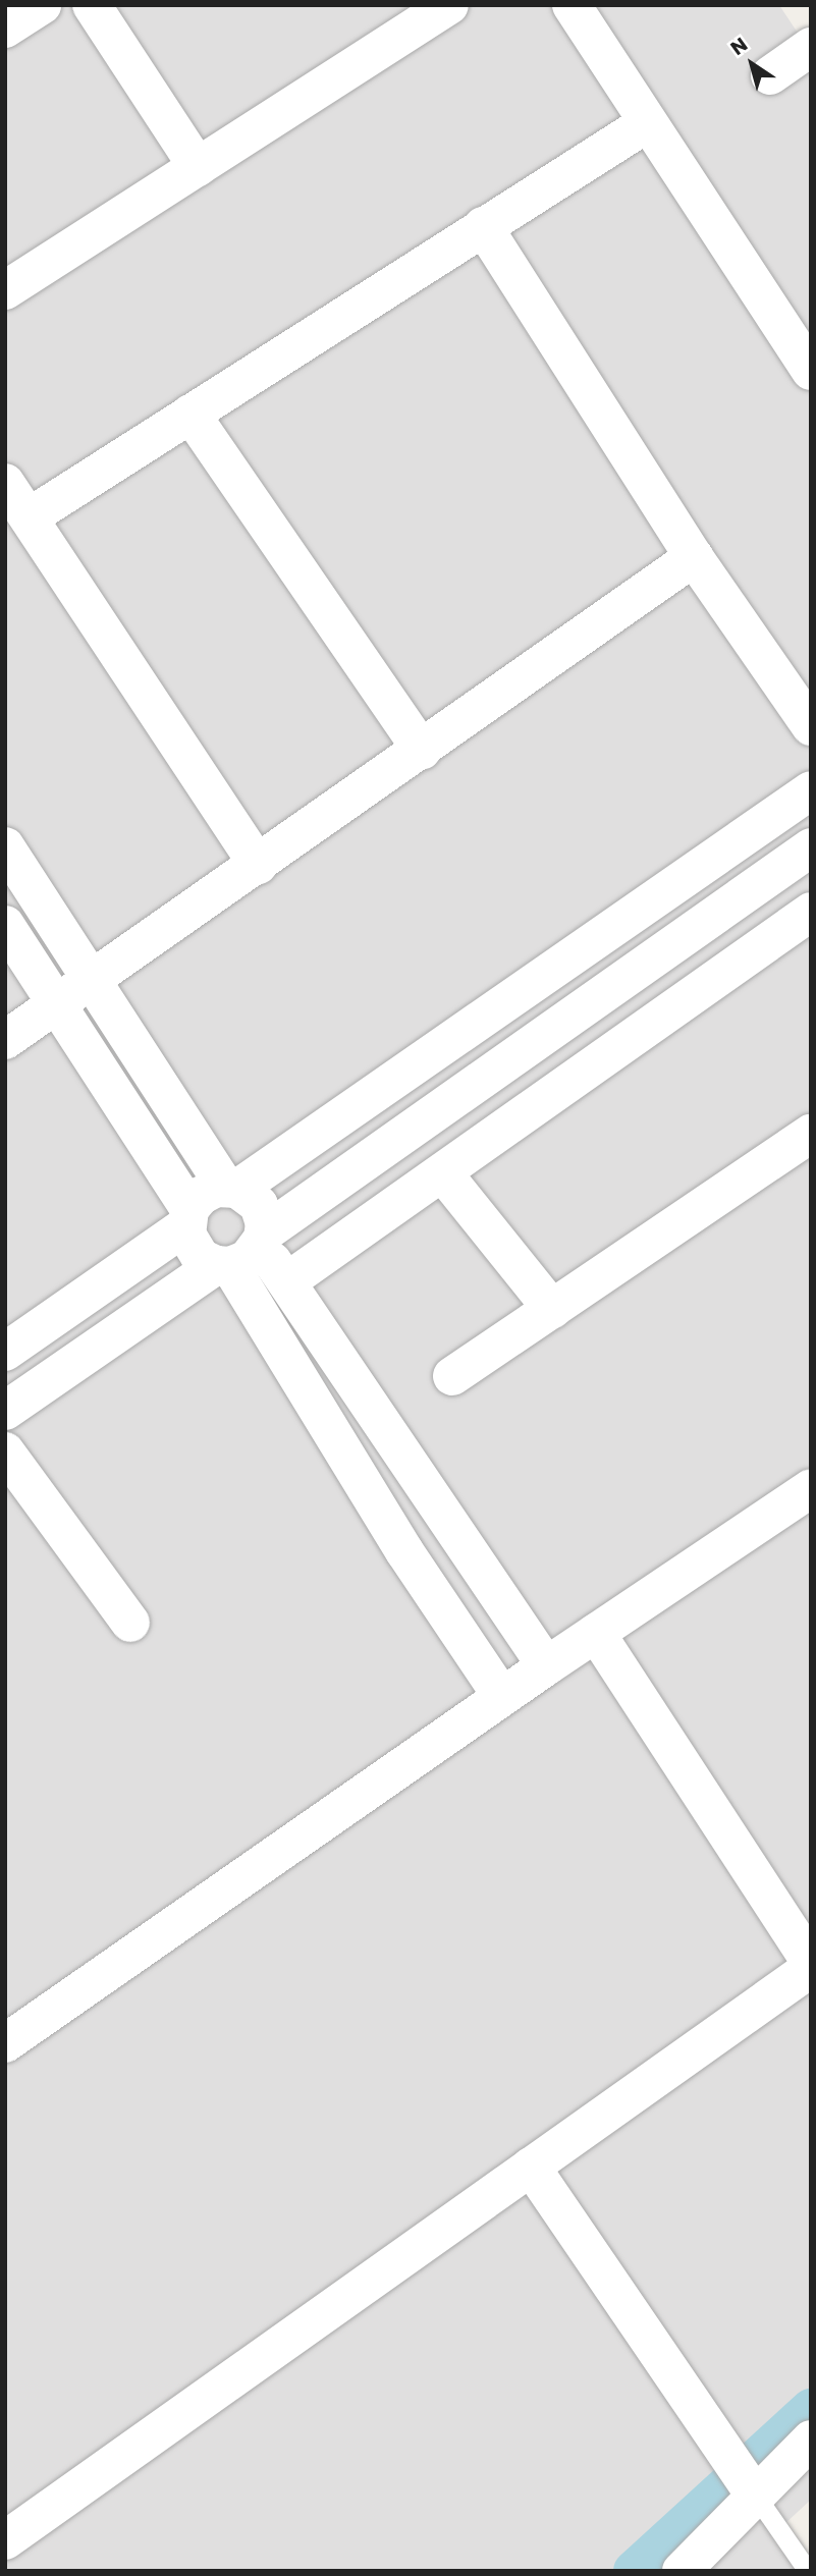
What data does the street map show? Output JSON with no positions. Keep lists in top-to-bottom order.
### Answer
{
  "north": "top left"
}
